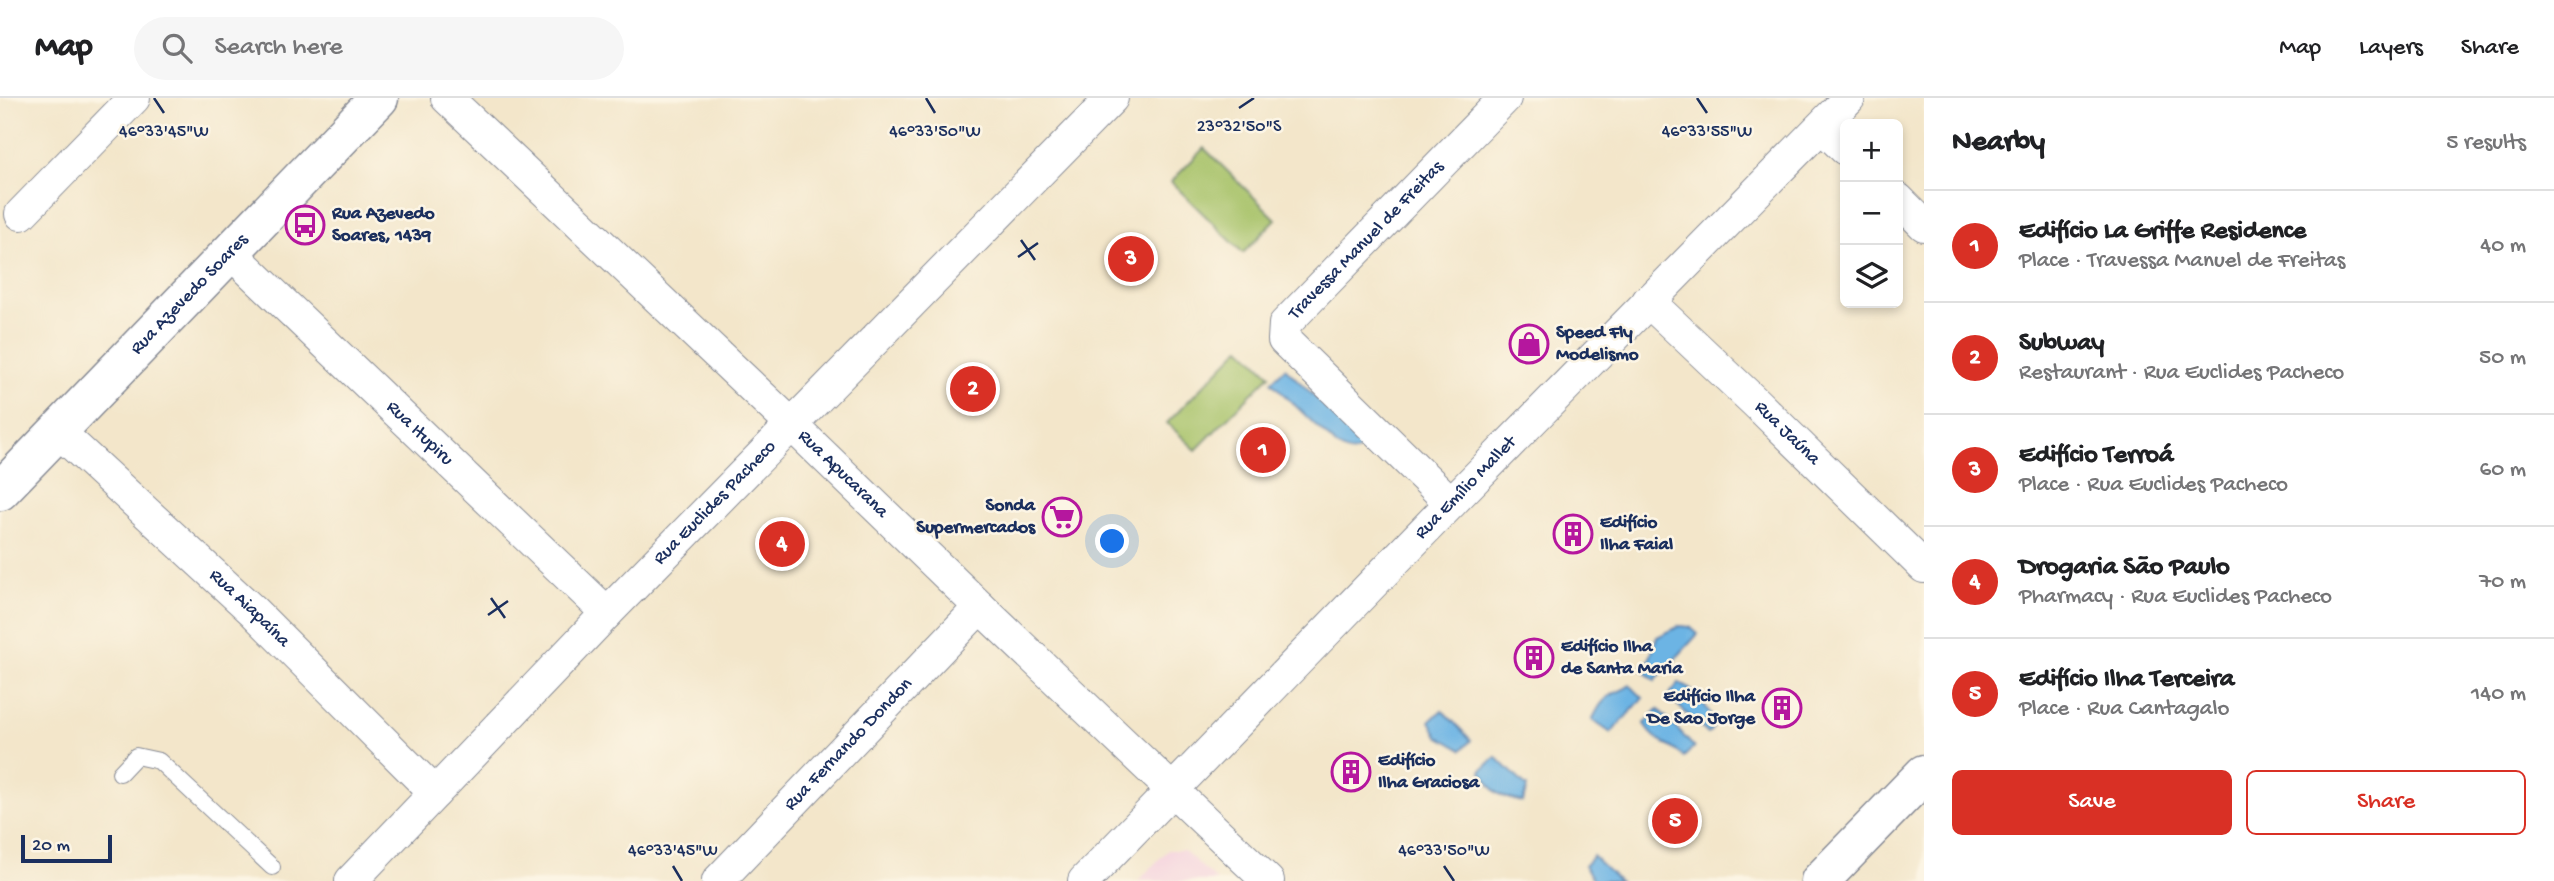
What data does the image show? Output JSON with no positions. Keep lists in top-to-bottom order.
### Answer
{
  "streets": {
    "street": [
      "Travessa Manuel de Freitas",
      "Rua Azevedo Soares",
      "Rua Itupiru",
      "Rua Jaúna",
      "Rua Apucarana",
      "Rua Emílio Mallet",
      "Rua Euclides Pacheco",
      "Rua Aiapaína",
      "Rua Fernando Dondon"
    ]
  },
  "crossings": [
    ["Travessa Manuel de Freitas", "Rua Emílio Mallet"],
    ["Rua Azevedo Soares", "Rua Itupiru"],
    ["Rua Azevedo Soares", "Rua Aiapaína"],
    ["Rua Itupiru", "Rua Euclides Pacheco"],
    ["Rua Jaúna", "Rua Emílio Mallet"],
    ["Rua Apucarana", "Rua Emílio Mallet"],
    ["Rua Apucarana", "Rua Euclides Pacheco"],
    ["Rua Apucarana", "Rua Fernando Dondon"],
    ["Rua Euclides Pacheco", "Rua Aiapaína"]
  ],
  "places": {
    "bus stop": ["Rua Azevedo Soares, 1439"],
    "shop": ["Speed Fly Modelismo"],
    "supermarket": ["Sonda Supermercados"],
    "building": [
      "Edifício Ilha Faial",
      "Edifício Ilha de Santa Maria",
      "Edifício Ilha De Sao Jorge",
      "Edifício Ilha Graciosa"
    ]
  },
  "scale_bar": "20 m",
  "page": {
    "header": "Map",
    "search": "Search here",
    "nav": ["Map", "Layers", "Share"],
    "heading": ["Nearby", "5 results"],
    "map_buttons": ["+", "−"],
    "list": [
      {
        "mark": "1",
        "name": "Edifício La Griffe Residence",
        "note": "Place · Travessa Manuel de Freitas",
        "value": "40 m"
      },
      {
        "mark": "2",
        "name": "Subway",
        "note": "Restaurant · Rua Euclides Pacheco",
        "value": "50 m"
      },
      {
        "mark": "3",
        "name": "Edifício Terroá",
        "note": "Place · Rua Euclides Pacheco",
        "value": "60 m"
      },
      {
        "mark": "4",
        "name": "Drogaria São Paulo",
        "note": "Pharmacy · Rua Euclides Pacheco",
        "value": "70 m"
      },
      {
        "mark": "5",
        "name": "Edifício Ilha Terceira",
        "note": "Place · Rua Cantagalo",
        "value": "140 m"
      }
    ],
    "pins": [
      "3",
      "2",
      "1",
      "4",
      "5"
    ],
    "buttons": ["Save", "Share"],
    "scale": "20 m"
  },
  "coordinates": [
    "23°32'50\"S",
    "46°33'55\"W",
    "46°33'45\"W",
    "46°33'50\"W"
  ]
}
